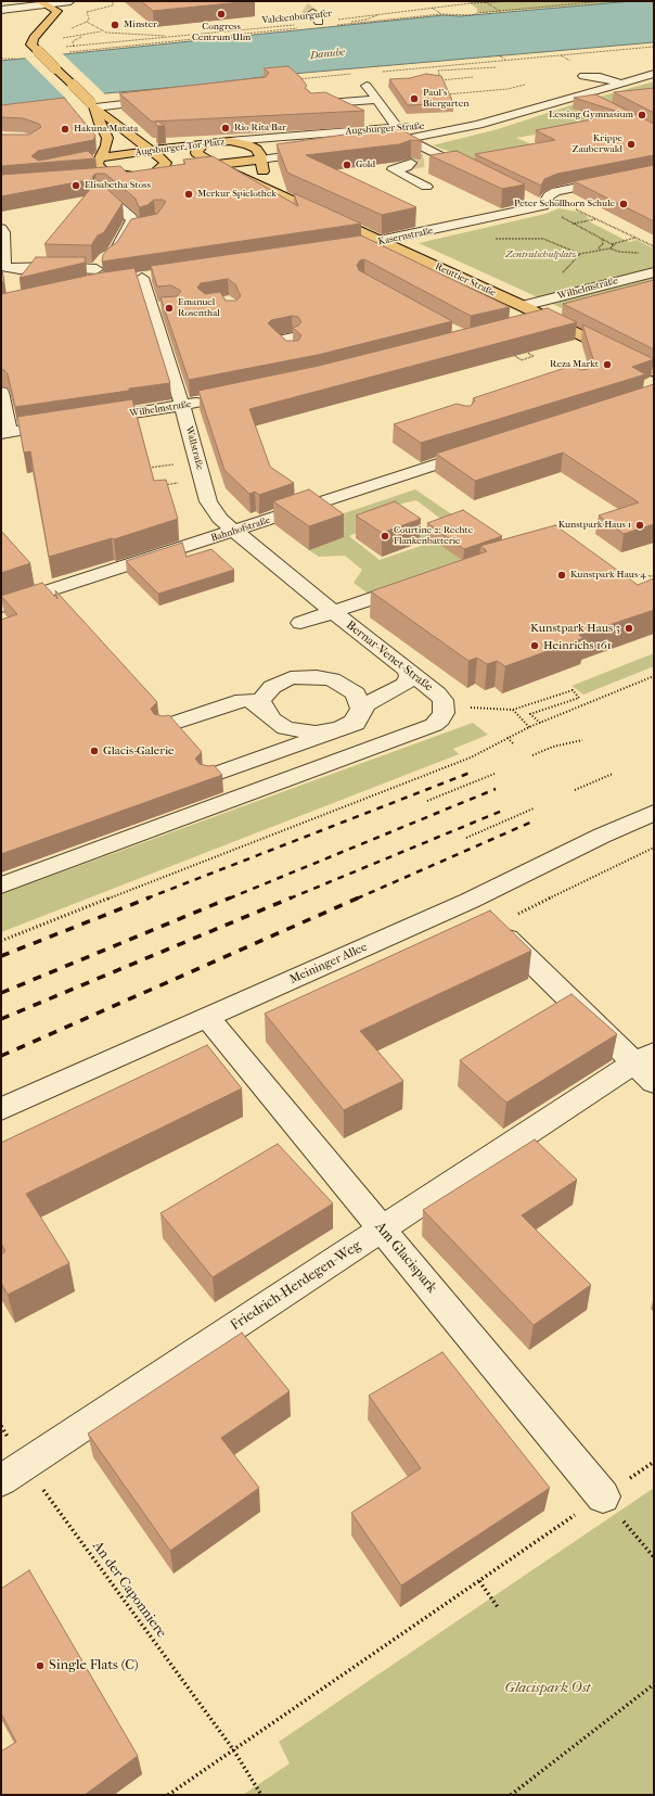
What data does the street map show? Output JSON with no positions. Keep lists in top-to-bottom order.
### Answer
{
  "streets": {
    "main road": ["Augsburger-Tor-Platz", "Reuttier Straße"],
    "street": [
      "Augsburger Straße",
      "Kasernstraße",
      "Wilhelmstraße",
      "Wallstraße",
      "Bahnhofstraße",
      "Bernar-Venet-Straße",
      "Meininger Allee",
      "Am Glacispark",
      "Friedrich-Herdegen-Weg"
    ],
    "path": ["Valckenburgufer", "An der Caponniere"]
  },
  "crossings": [
    ["Augsburger Straße", "Augsburger-Tor-Platz"],
    ["Augsburger-Tor-Platz", "Reuttier Straße"],
    ["Kasernstraße", "Reuttier Straße"],
    ["Reuttier Straße", "Wilhelmstraße"],
    ["Wilhelmstraße", "Wallstraße"],
    ["Wallstraße", "Bahnhofstraße"],
    ["Wallstraße", "Bernar-Venet-Straße"],
    ["Bahnhofstraße", "Bernar-Venet-Straße"],
    ["Meininger Allee", "Am Glacispark"],
    ["Am Glacispark", "Friedrich-Herdegen-Weg"],
    ["Friedrich-Herdegen-Weg", "An der Caponniere"]
  ],
  "water": ["Danube"],
  "parks": ["Zentralschulplatz", "Glacispark Ost"],
  "places": [
    "Congress Centrum Ulm",
    "Minster",
    "Paul's Biergarten",
    "Lessing-Gymnasium",
    "Rio Rita Bar",
    "Hakuna Matata",
    "Krippe Zauberwald",
    "Gold",
    "Elisabetha Stoss",
    "Merkur-Spielothek",
    "Peter-Schöllhorn-Schule",
    "Emanuel Rosenthal",
    "Reza Markt",
    "Kunstpark Haus 1",
    "Courtine 2: Rechte Flankenbatterie",
    "Kunstpark Haus 4",
    "Kunstpark Haus 3",
    "Heinrichs 161",
    "Glacis-Galerie",
    "Single Flats (C)"
  ]
}
